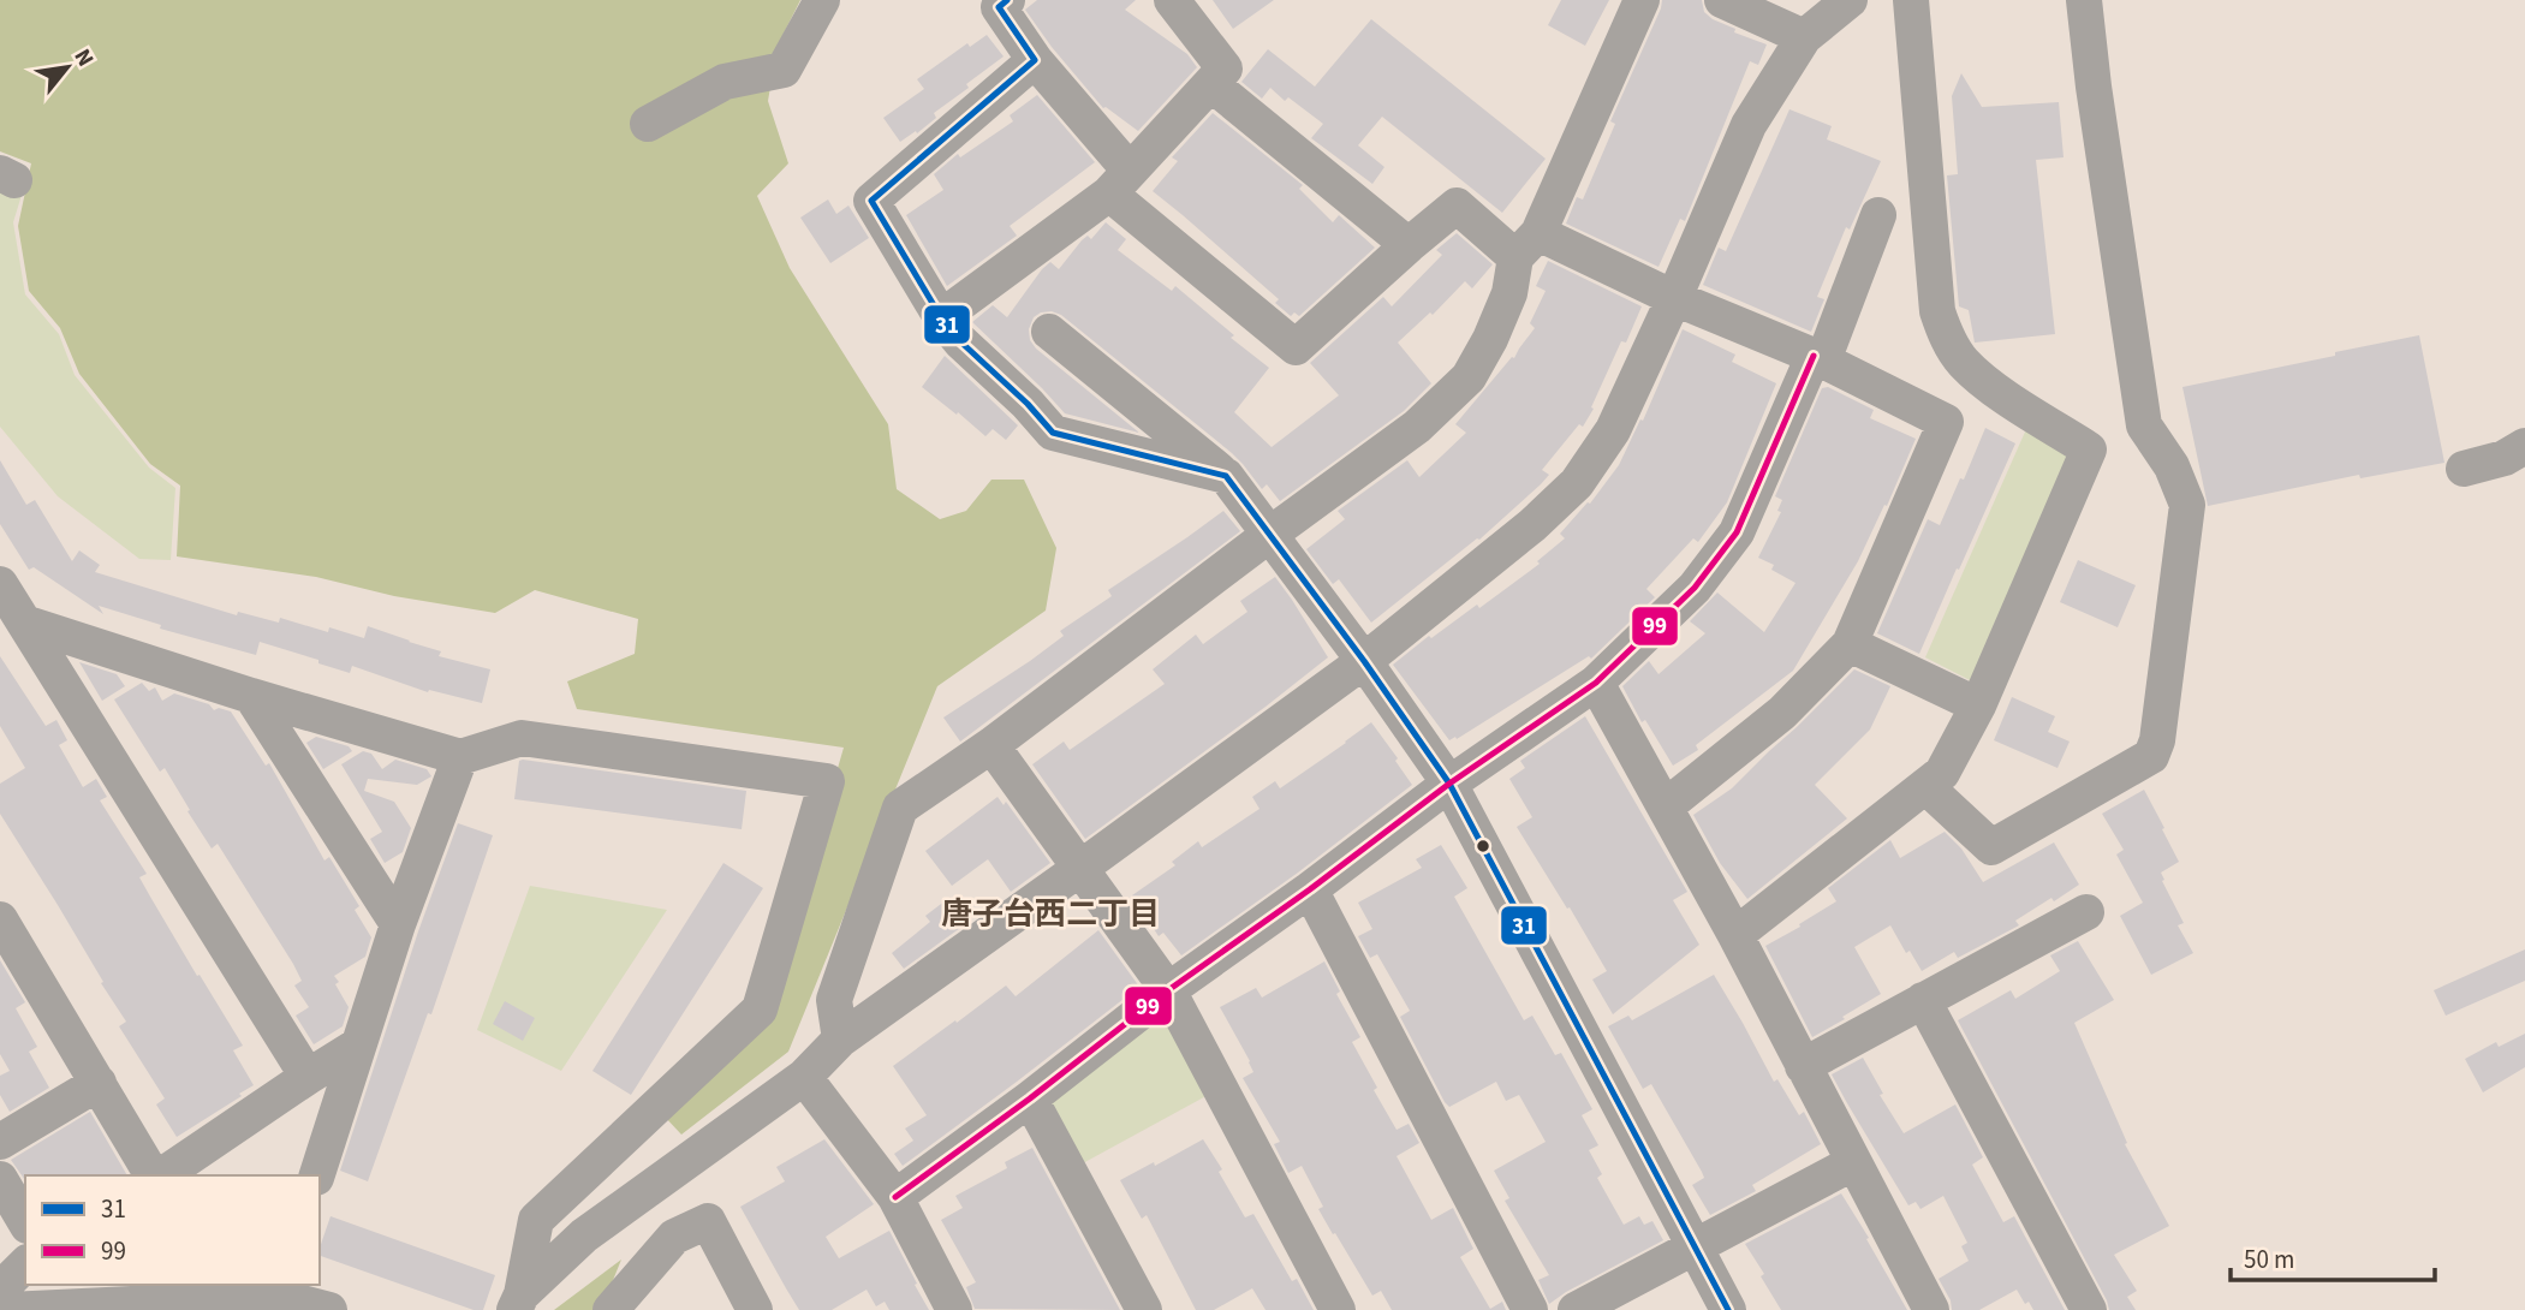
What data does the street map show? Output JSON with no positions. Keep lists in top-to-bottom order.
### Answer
{
  "districts": ["唐子台西二丁目"],
  "lines": ["transit line 31", "transit line 99"],
  "legend": ["31", "99"],
  "scale_bar": "50 m",
  "north": "top right"
}
